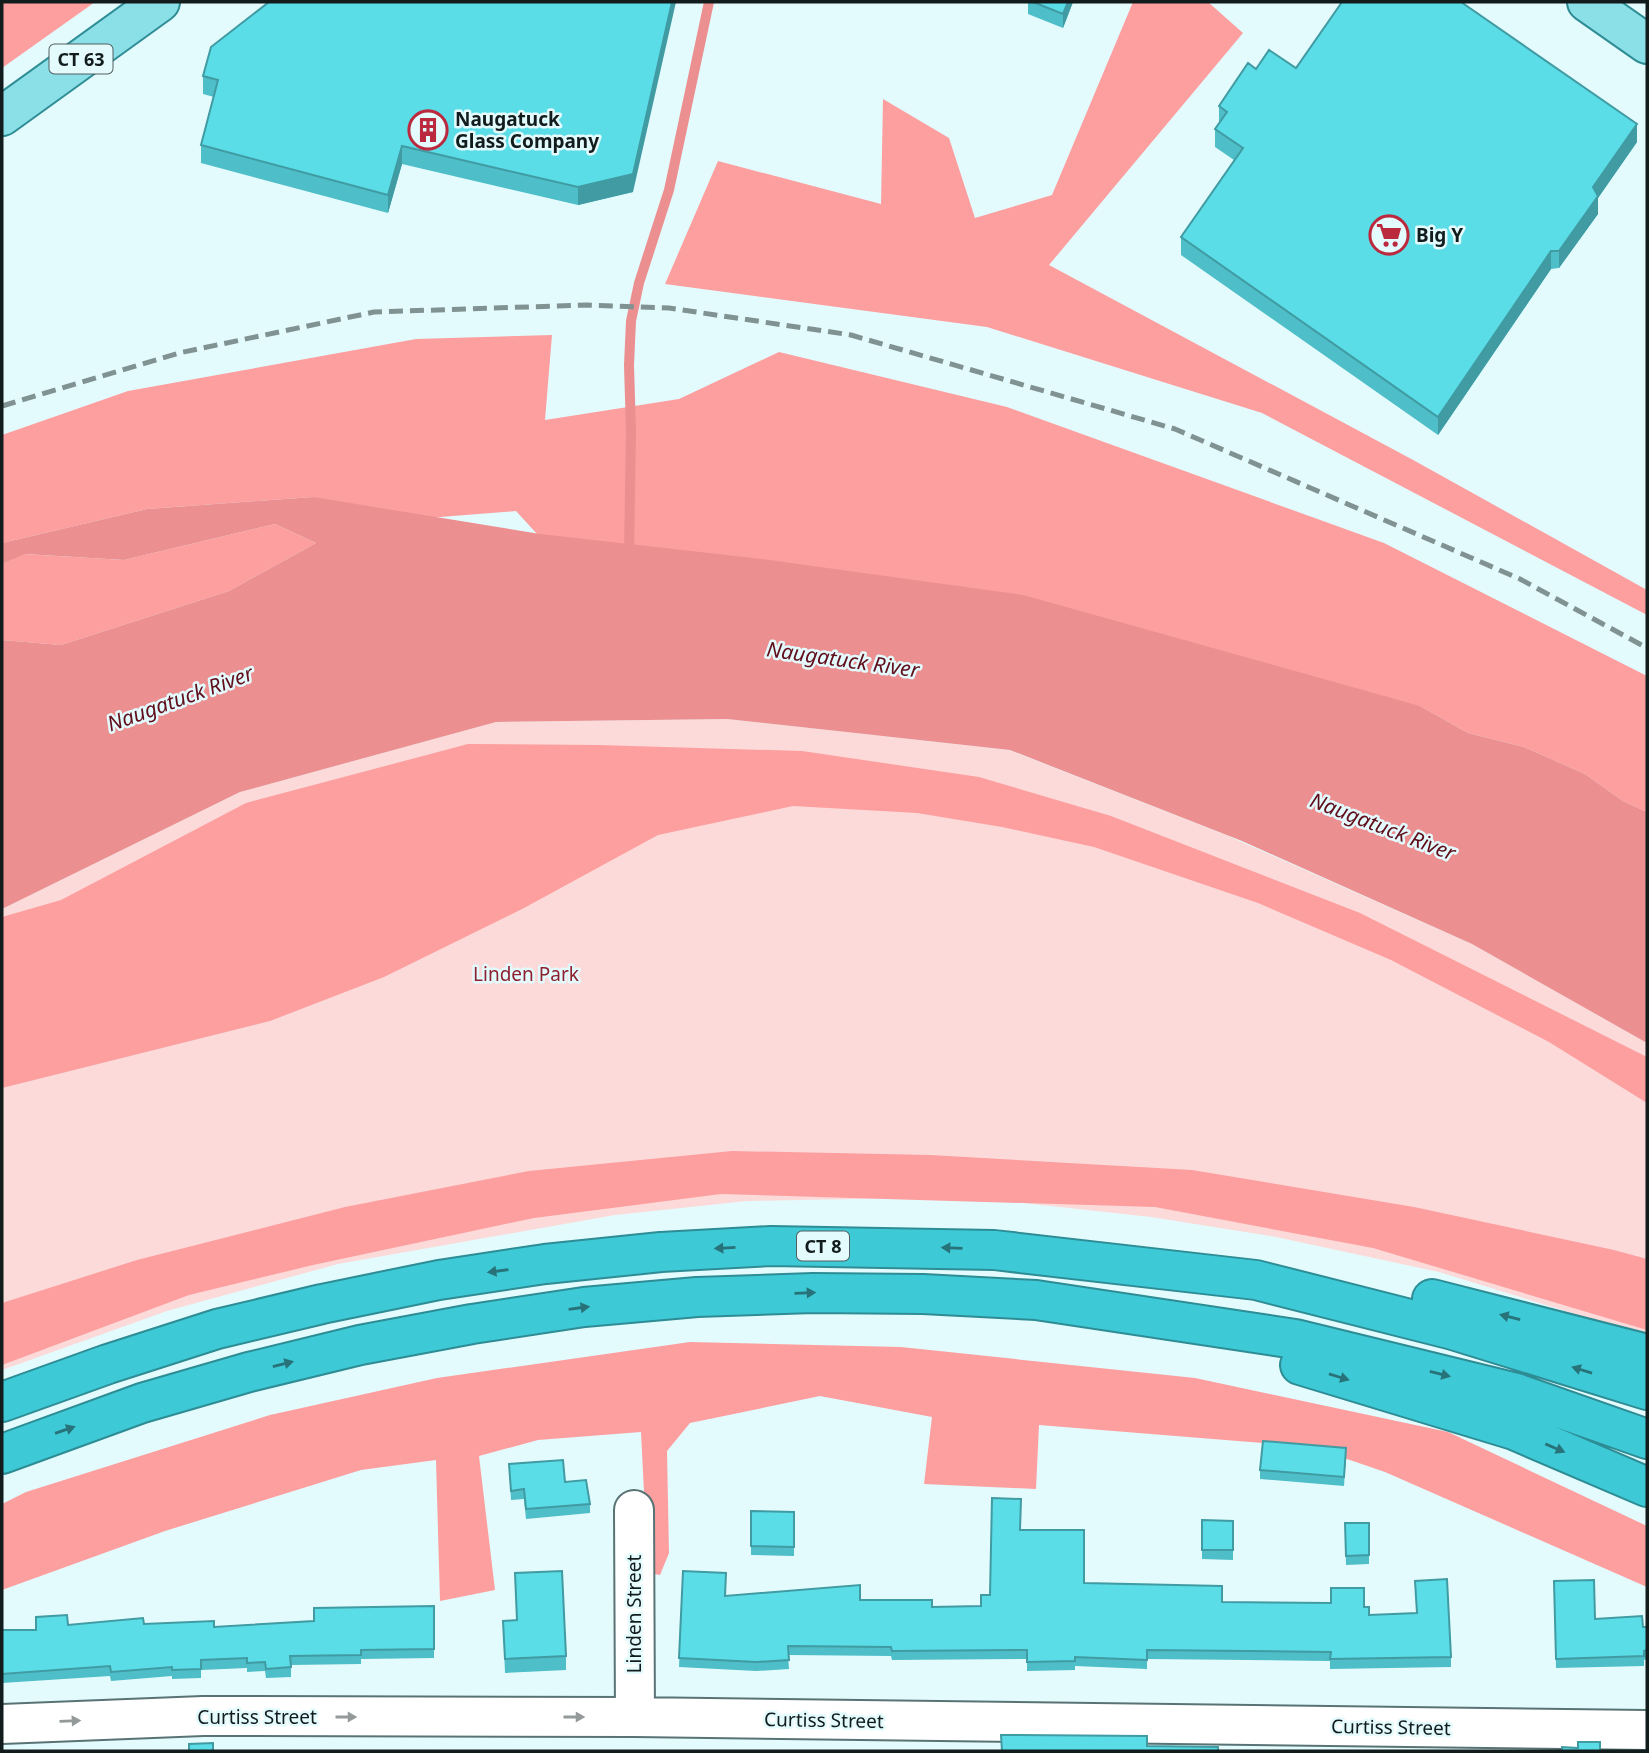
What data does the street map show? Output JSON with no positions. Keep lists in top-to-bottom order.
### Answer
{
  "streets": {
    "highway": ["CT 8"],
    "main road": ["CT 63"],
    "street": ["Linden Street", "Curtiss Street"]
  },
  "crossings": [
    ["Linden Street", "Curtiss Street"]
  ],
  "one_way": ["Curtiss Street"],
  "water": ["Naugatuck River"],
  "parks": ["Linden Park"],
  "places": {
    "building": ["Naugatuck Glass Company"],
    "supermarket": ["Big Y"]
  }
}
